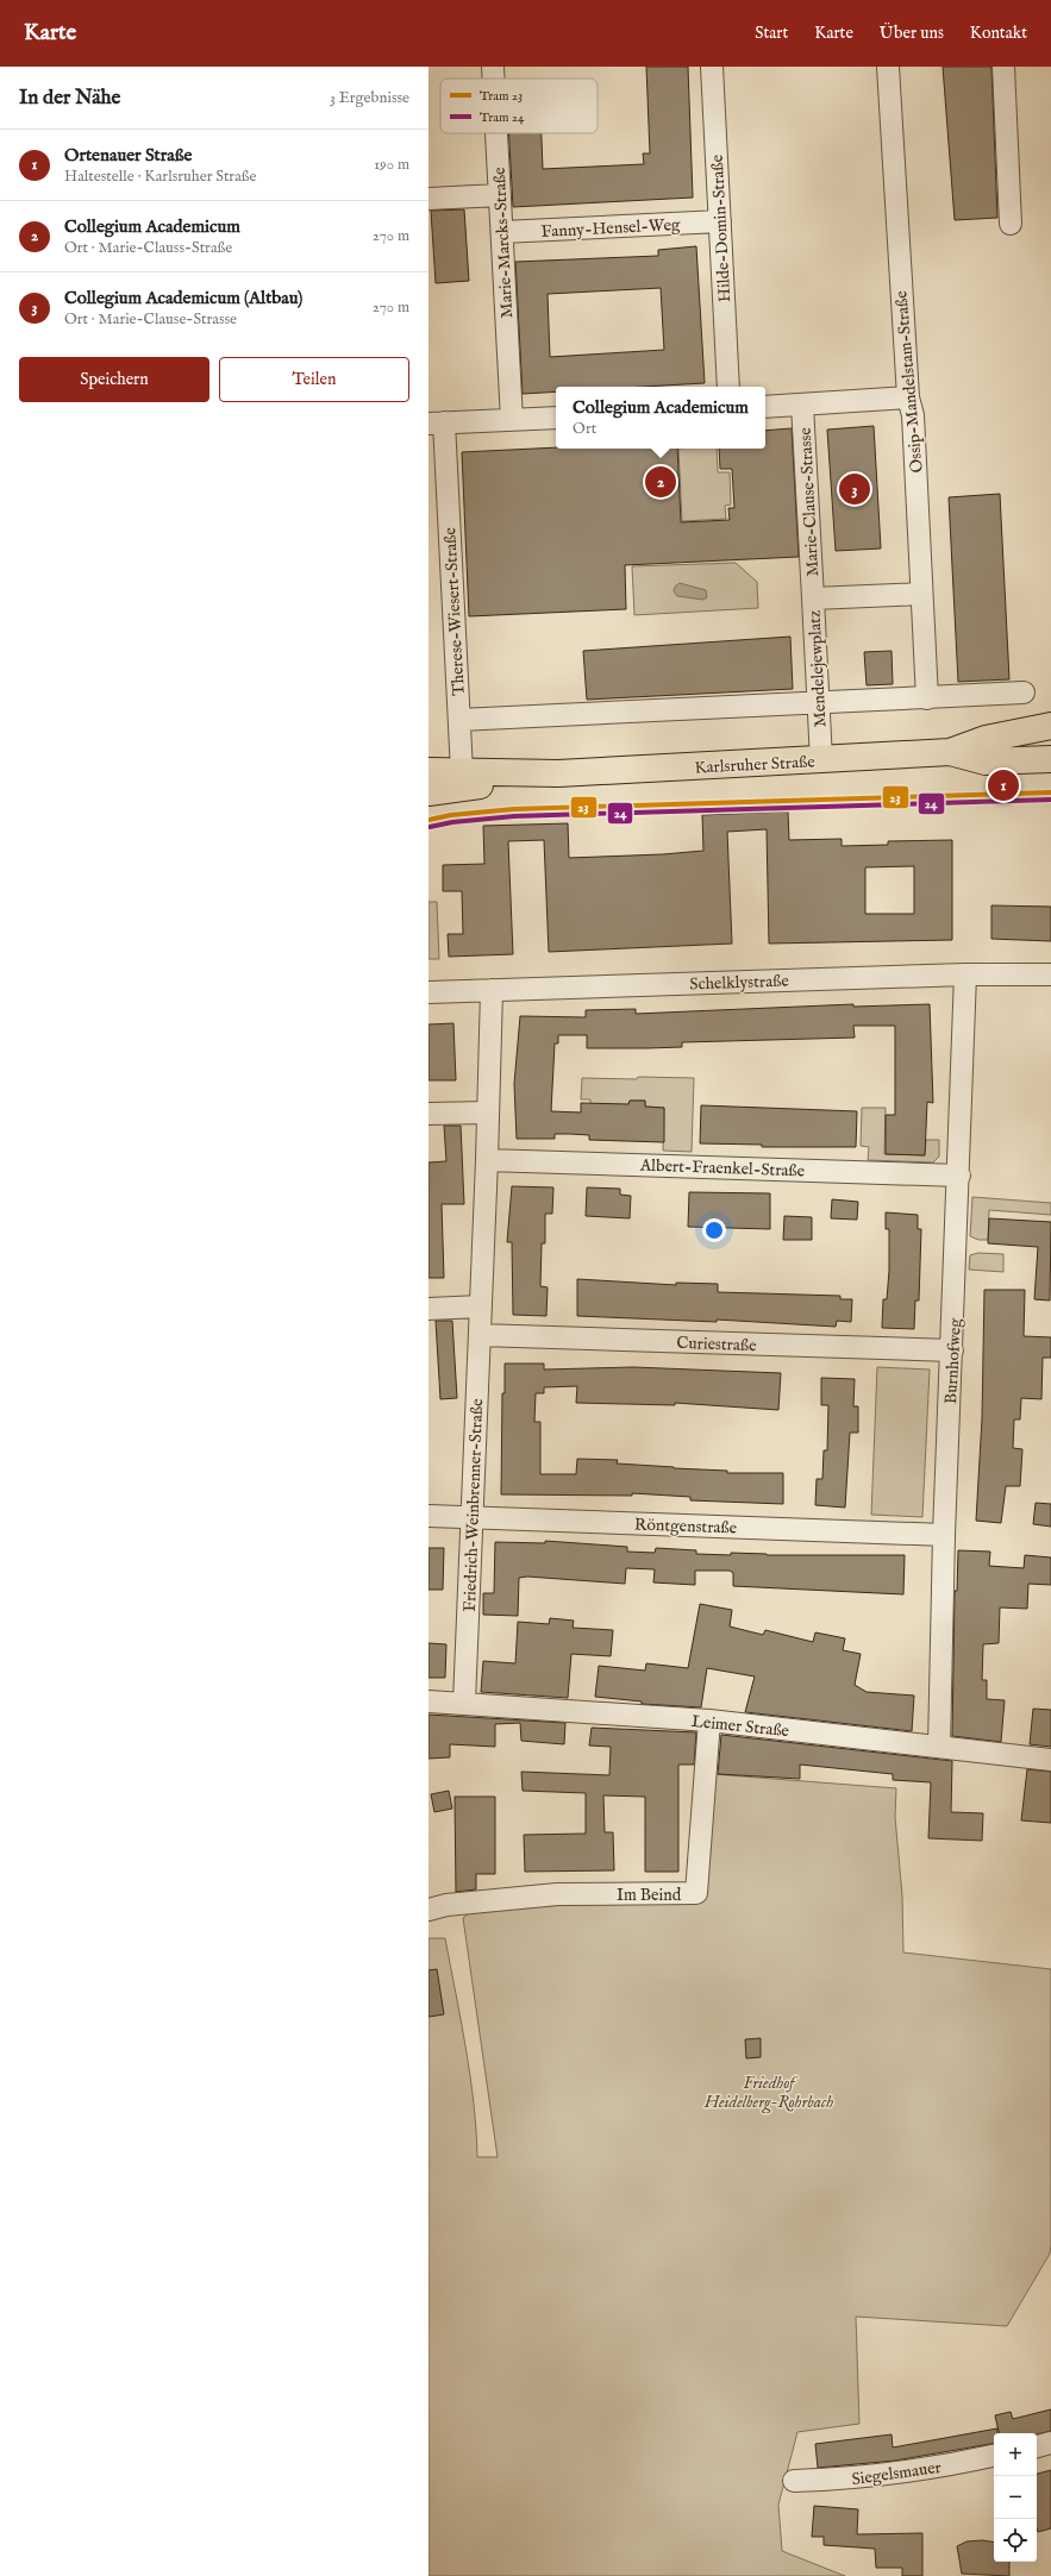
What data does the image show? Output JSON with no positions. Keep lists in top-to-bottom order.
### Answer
{
  "streets": {
    "main road": ["Karlsruher Straße"],
    "street": [
      "Fanny-Hensel-Weg",
      "Hilde-Domin-Straße",
      "Marie-Marcks-Straße",
      "Ossip-Mandelstam-Straße",
      "Marie-Clause-Strasse",
      "Therese-Wiesert-Straße",
      "Mendelejewplatz",
      "Schelklystraße",
      "Albert-Fraenkel-Straße",
      "Curiestraße",
      "Burnhofweg",
      "Friedrich-Weinbrenner-Straße",
      "Röntgenstraße",
      "Leimer Straße",
      "Im Beind",
      "Siegelsmauer"
    ]
  },
  "crossings": [
    ["Fanny-Hensel-Weg", "Hilde-Domin-Straße"],
    ["Fanny-Hensel-Weg", "Marie-Marcks-Straße"],
    ["Ossip-Mandelstam-Straße", "Mendelejewplatz"],
    ["Marie-Clause-Strasse", "Mendelejewplatz"],
    ["Therese-Wiesert-Straße", "Karlsruher Straße"],
    ["Mendelejewplatz", "Karlsruher Straße"],
    ["Schelklystraße", "Burnhofweg"],
    ["Schelklystraße", "Friedrich-Weinbrenner-Straße"],
    ["Albert-Fraenkel-Straße", "Burnhofweg"],
    ["Albert-Fraenkel-Straße", "Friedrich-Weinbrenner-Straße"],
    ["Curiestraße", "Burnhofweg"],
    ["Curiestraße", "Friedrich-Weinbrenner-Straße"],
    ["Burnhofweg", "Röntgenstraße"],
    ["Burnhofweg", "Leimer Straße"],
    ["Friedrich-Weinbrenner-Straße", "Röntgenstraße"],
    ["Friedrich-Weinbrenner-Straße", "Leimer Straße"],
    ["Leimer Straße", "Im Beind"]
  ],
  "parks": ["Friedhof Heidelberg-Rohrbach"],
  "lines": ["tram line 23", "tram line 24"],
  "legend": ["Tram 23", "Tram 24"],
  "page": {
    "header": "Karte",
    "nav": [
      "Start",
      "Karte",
      "Über uns",
      "Kontakt"
    ],
    "heading": ["In der Nähe", "3 Ergebnisse"],
    "list": [
      {
        "mark": "1",
        "name": "Ortenauer Straße",
        "note": "Haltestelle · Karlsruher Straße",
        "value": "190 m"
      },
      {
        "mark": "2",
        "name": "Collegium Academicum",
        "note": "Ort · Marie-Clauss-Straße",
        "value": "270 m"
      },
      {
        "mark": "3",
        "name": "Collegium Academicum (Altbau)",
        "note": "Ort · Marie-Clause-Strasse",
        "value": "270 m"
      }
    ],
    "buttons": ["Speichern", "Teilen"],
    "popup": ["Collegium Academicum", "Ort"],
    "pins": ["2", "3", "1"],
    "map_buttons": ["+", "−"]
  }
}
